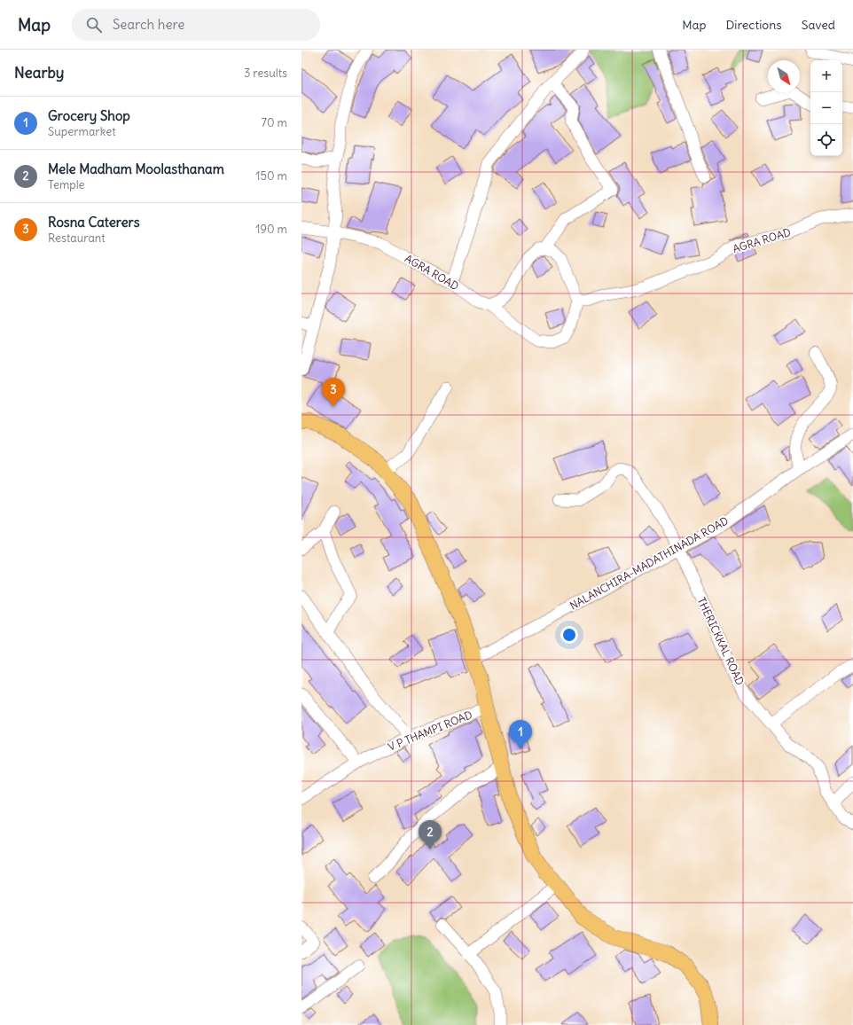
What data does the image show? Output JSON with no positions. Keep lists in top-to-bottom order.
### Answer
{
  "streets": {
    "street": [
      "AGRA ROAD",
      "NALANCHIRA-MADATHINADA ROAD",
      "THERICKKAL ROAD",
      "V P THAMPI ROAD"
    ]
  },
  "crossings": [
    ["NALANCHIRA-MADATHINADA ROAD", "THERICKKAL ROAD"]
  ],
  "north": "bottom right",
  "page": {
    "header": "Map",
    "search": "Search here",
    "nav": ["Map", "Directions", "Saved"],
    "heading": ["Nearby", "3 results"],
    "map_buttons": ["+", "−"],
    "list": [
      {
        "mark": "1",
        "name": "Grocery Shop",
        "note": "Supermarket",
        "value": "70 m"
      },
      {
        "mark": "2",
        "name": "Mele Madham Moolasthanam",
        "note": "Temple",
        "value": "150 m"
      },
      {
        "mark": "3",
        "name": "Rosna Caterers",
        "note": "Restaurant",
        "value": "190 m"
      }
    ],
    "pins": ["3", "1", "2"]
  }
}
